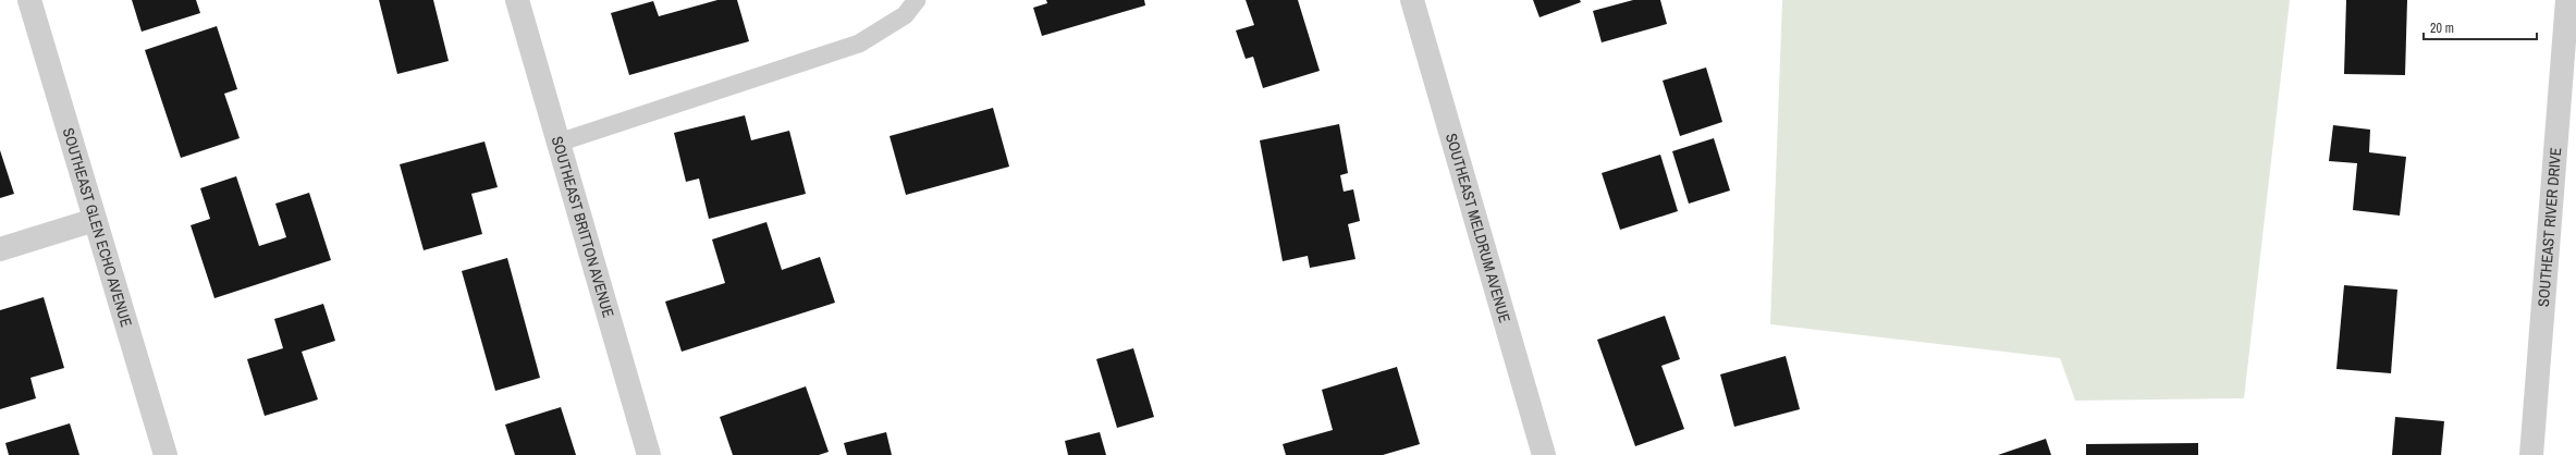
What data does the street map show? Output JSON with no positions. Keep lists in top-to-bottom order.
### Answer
{
  "streets": {
    "street": [
      "SOUTHEAST GLEN ECHO AVENUE",
      "SOUTHEAST BRITTON AVENUE",
      "SOUTHEAST MELDRUM AVENUE",
      "SOUTHEAST RIVER DRIVE"
    ]
  },
  "scale_bar": "20 m"
}
